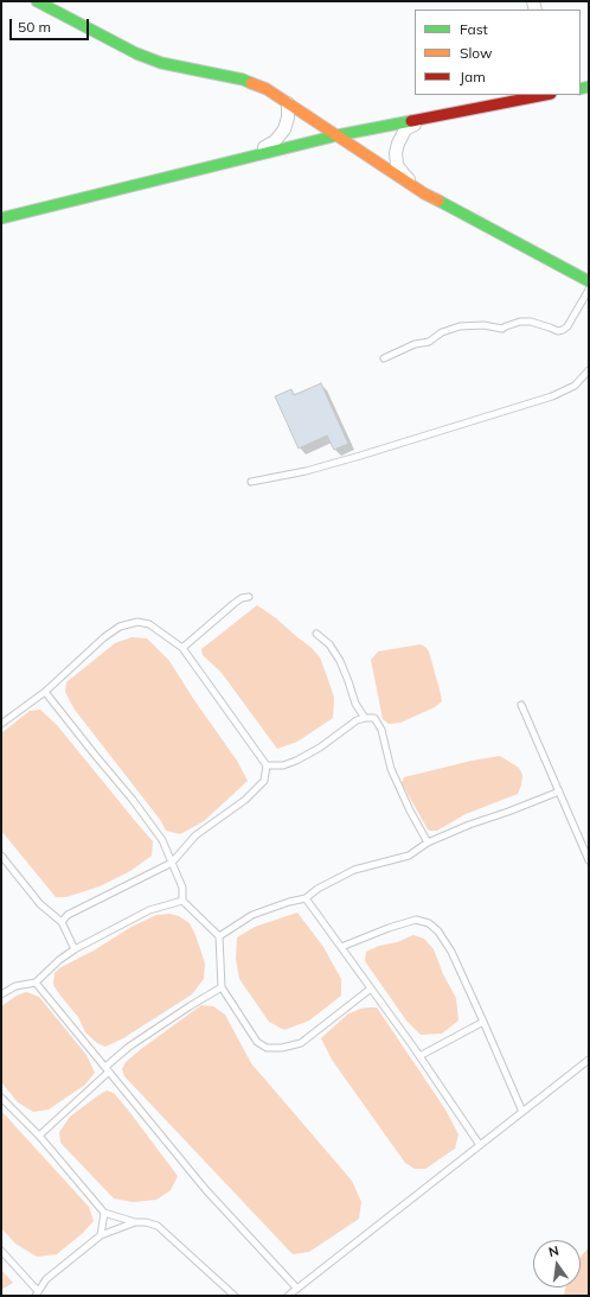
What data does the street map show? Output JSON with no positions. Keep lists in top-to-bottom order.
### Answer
{
  "legend": ["Fast", "Slow", "Jam"],
  "scale_bar": "50 m",
  "north": "top"
}
